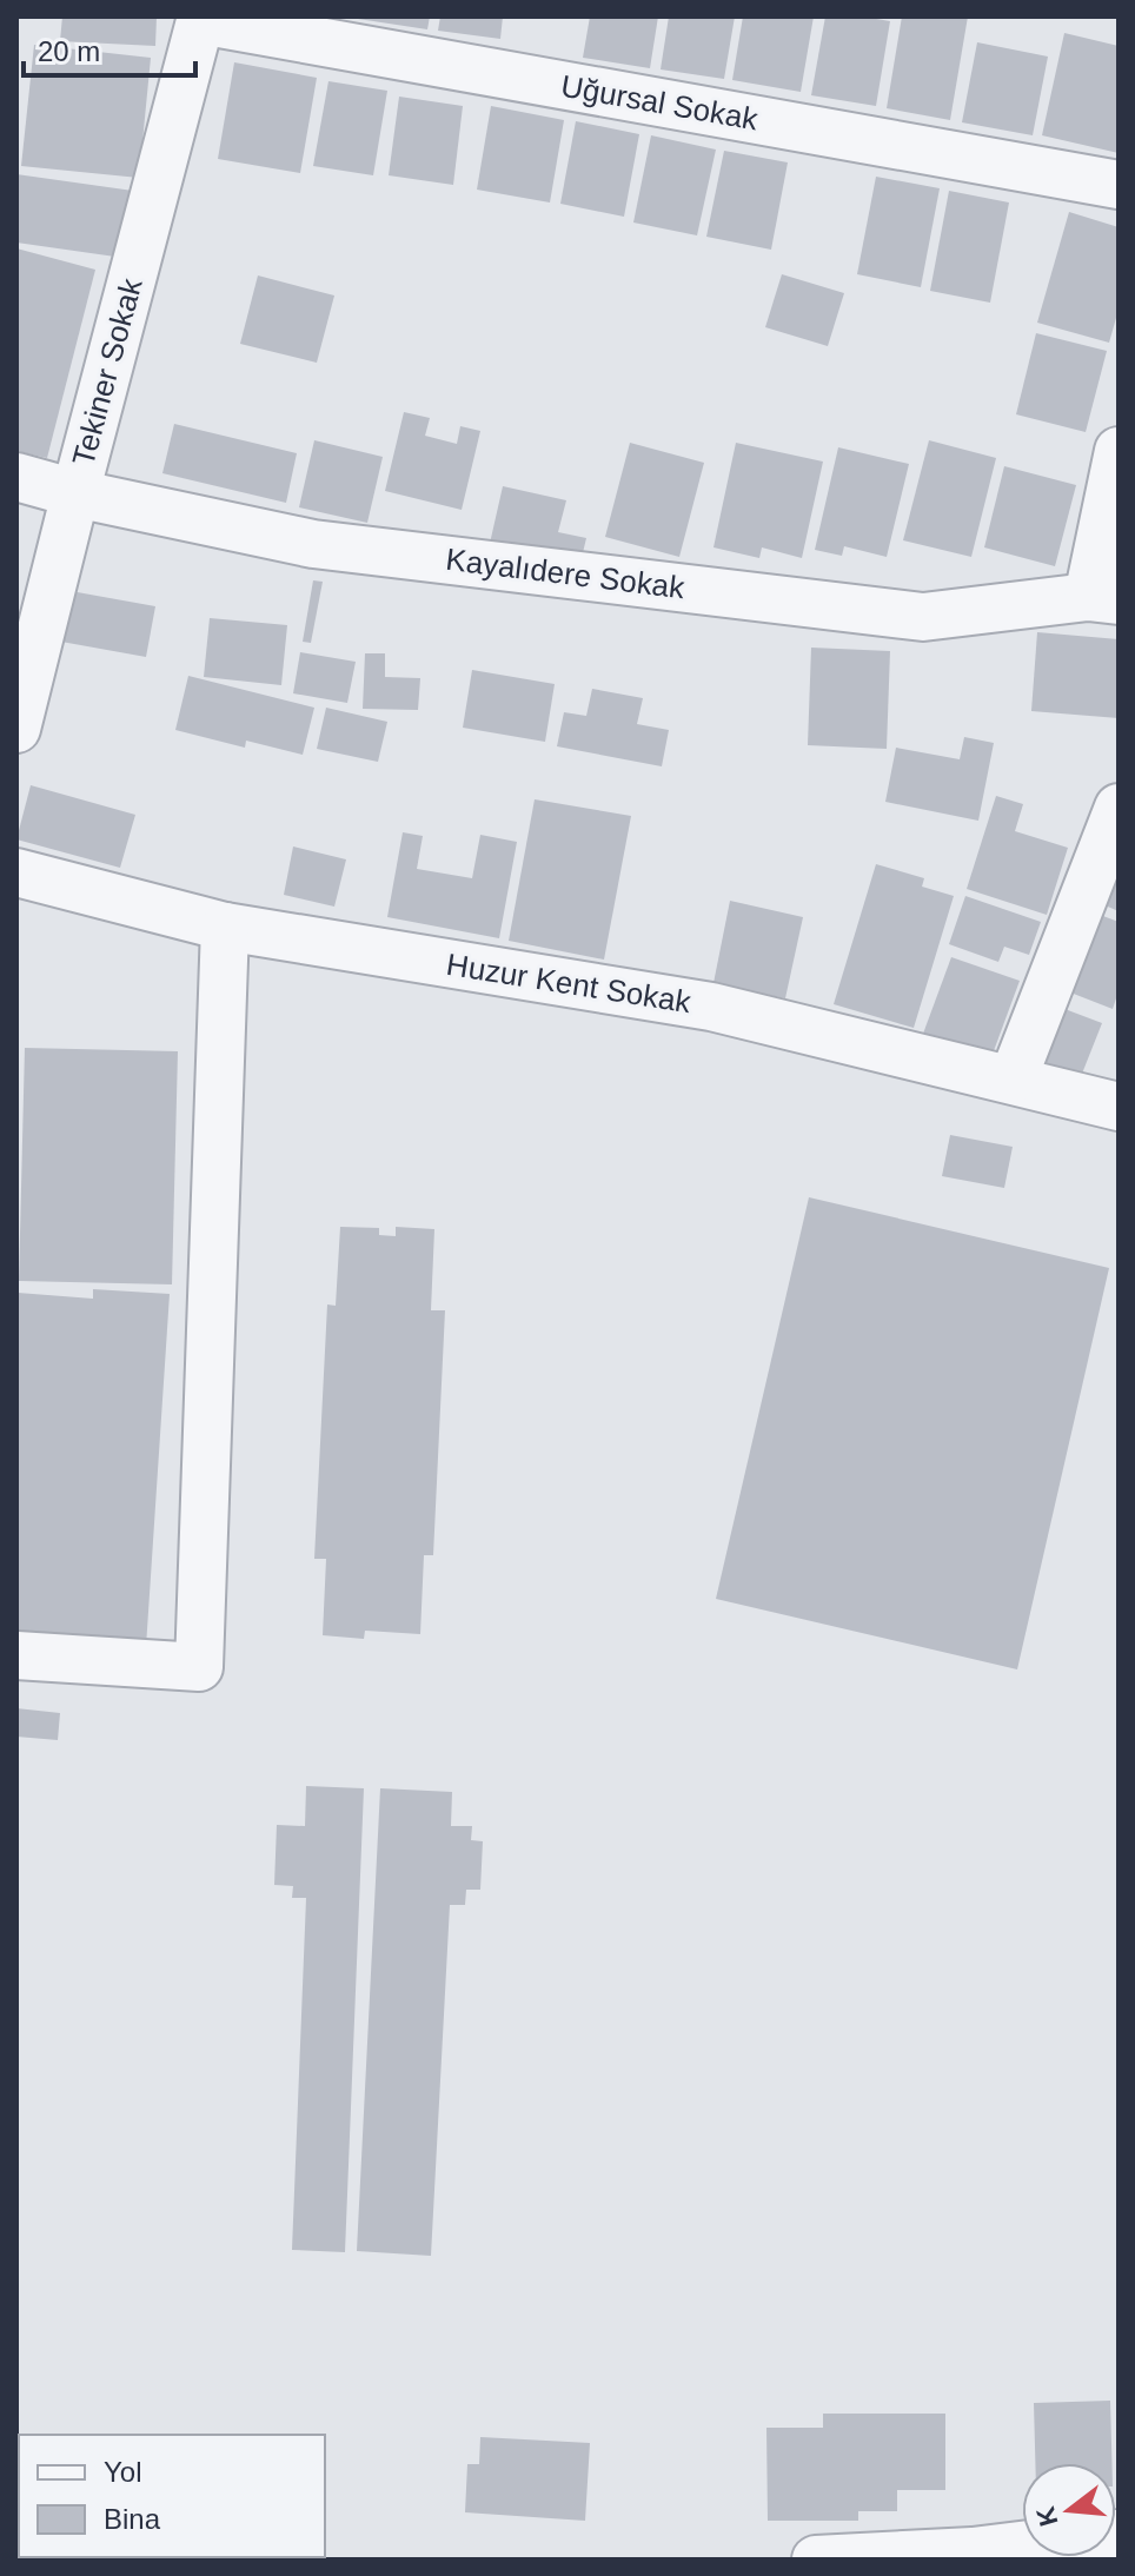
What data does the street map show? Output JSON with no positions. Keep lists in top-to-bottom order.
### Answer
{
  "streets": {
    "street": [
      "Uğursal Sokak",
      "Tekiner Sokak",
      "Kayalıdere Sokak",
      "Huzur Kent Sokak"
    ]
  },
  "crossings": [
    ["Uğursal Sokak", "Tekiner Sokak"],
    ["Tekiner Sokak", "Kayalıdere Sokak"]
  ],
  "legend": ["Yol", "Bina"],
  "scale_bar": "20 m",
  "north": "left"
}
